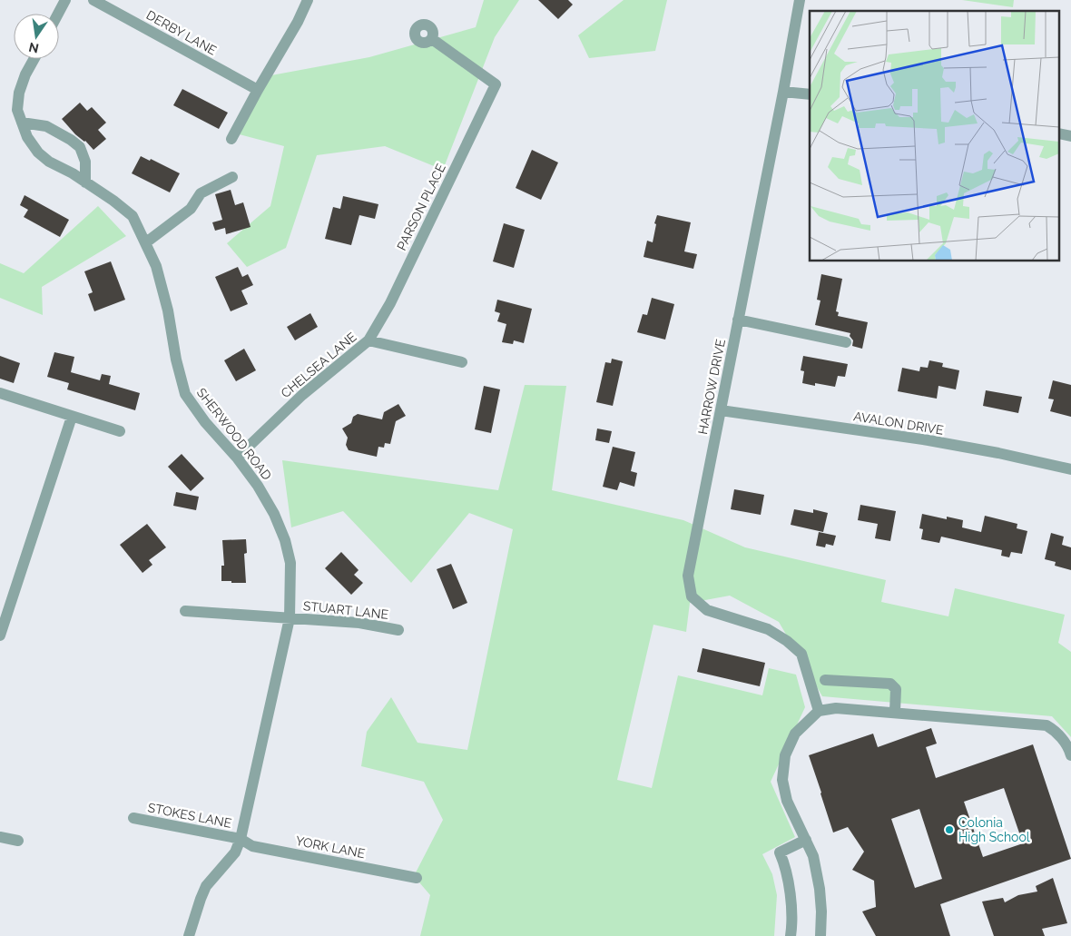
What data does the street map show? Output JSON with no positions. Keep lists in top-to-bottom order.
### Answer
{
  "streets": {
    "street": [
      "DERBY LANE",
      "PARSON PLACE",
      "CHELSEA LANE",
      "HARROW DRIVE",
      "AVALON DRIVE",
      "SHERWOOD ROAD",
      "STUART LANE",
      "STOKES LANE",
      "YORK LANE"
    ]
  },
  "crossings": [
    ["PARSON PLACE", "CHELSEA LANE"],
    ["CHELSEA LANE", "SHERWOOD ROAD"],
    ["HARROW DRIVE", "AVALON DRIVE"],
    ["SHERWOOD ROAD", "STUART LANE"],
    ["SHERWOOD ROAD", "STOKES LANE"],
    ["SHERWOOD ROAD", "YORK LANE"],
    ["STOKES LANE", "YORK LANE"]
  ],
  "places": ["Colonia High School"],
  "north": "bottom"
}
